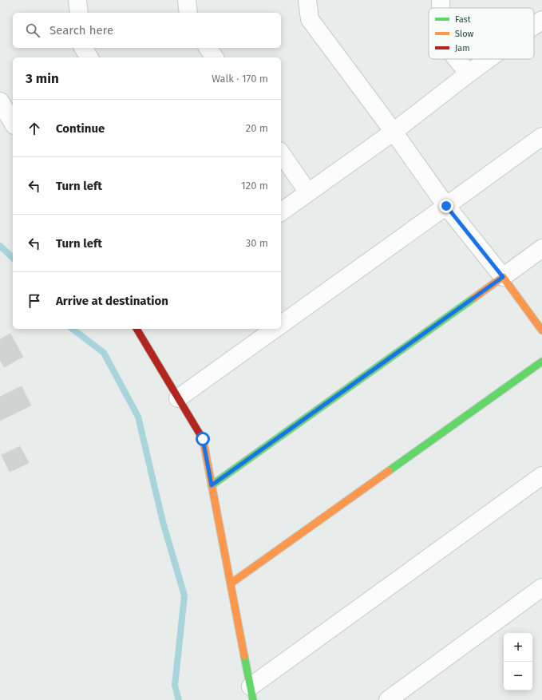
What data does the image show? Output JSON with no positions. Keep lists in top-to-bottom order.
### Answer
{
  "legend": ["Fast", "Slow", "Jam"],
  "page": {
    "search": "Search here",
    "heading": ["3 min", "Walk · 170 m"],
    "list": [
      ["Continue", "20 m"],
      ["Turn left", "120 m"],
      ["Turn left", "30 m"],
      "Arrive at destination"
    ],
    "map_buttons": ["+", "−"]
  }
}
